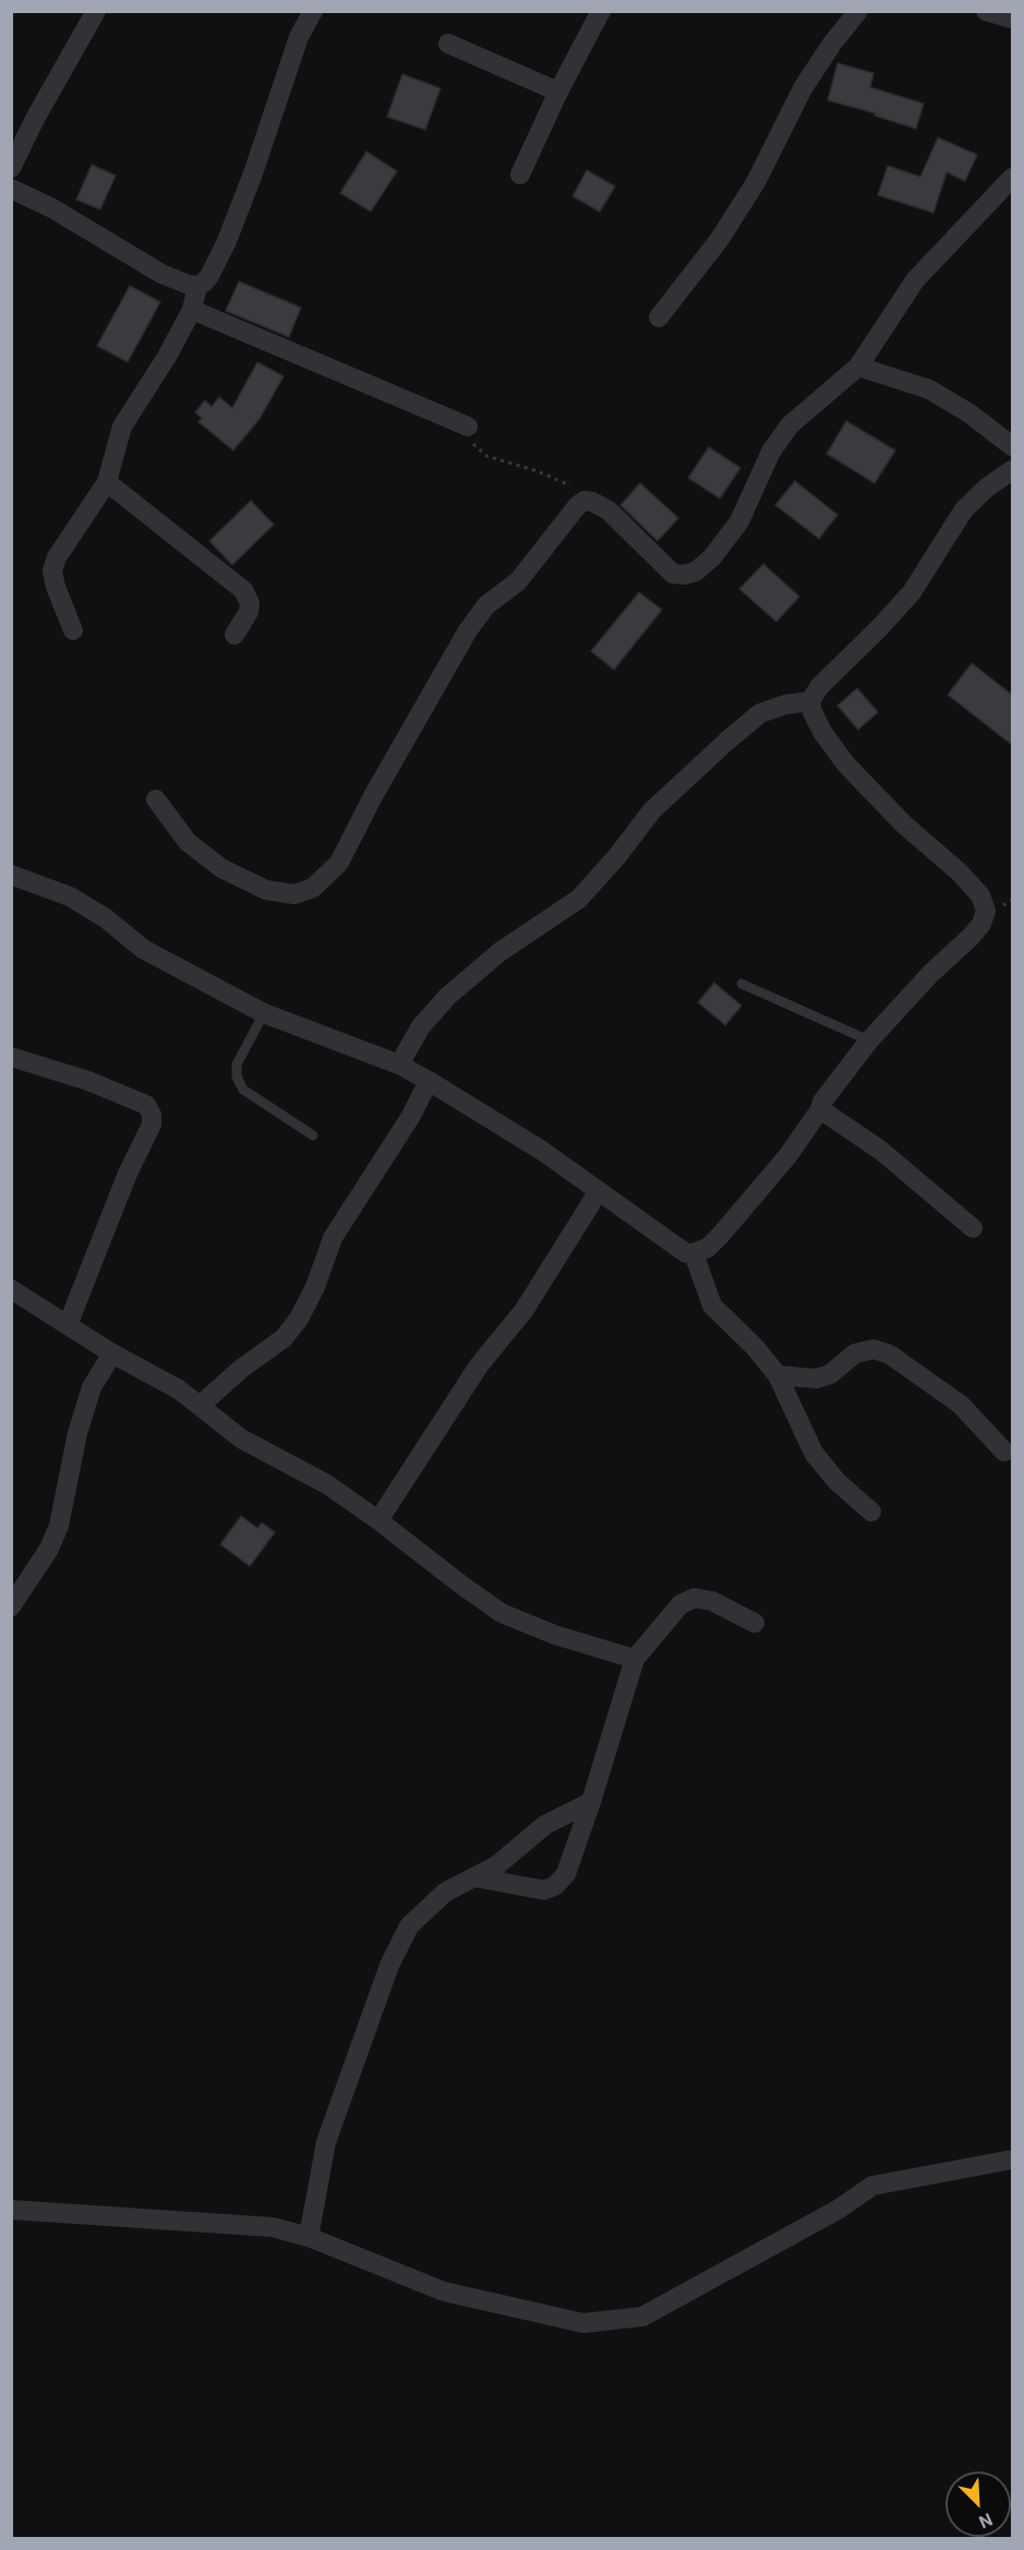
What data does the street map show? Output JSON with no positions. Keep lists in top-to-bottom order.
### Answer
{
  "north": "bottom right"
}
